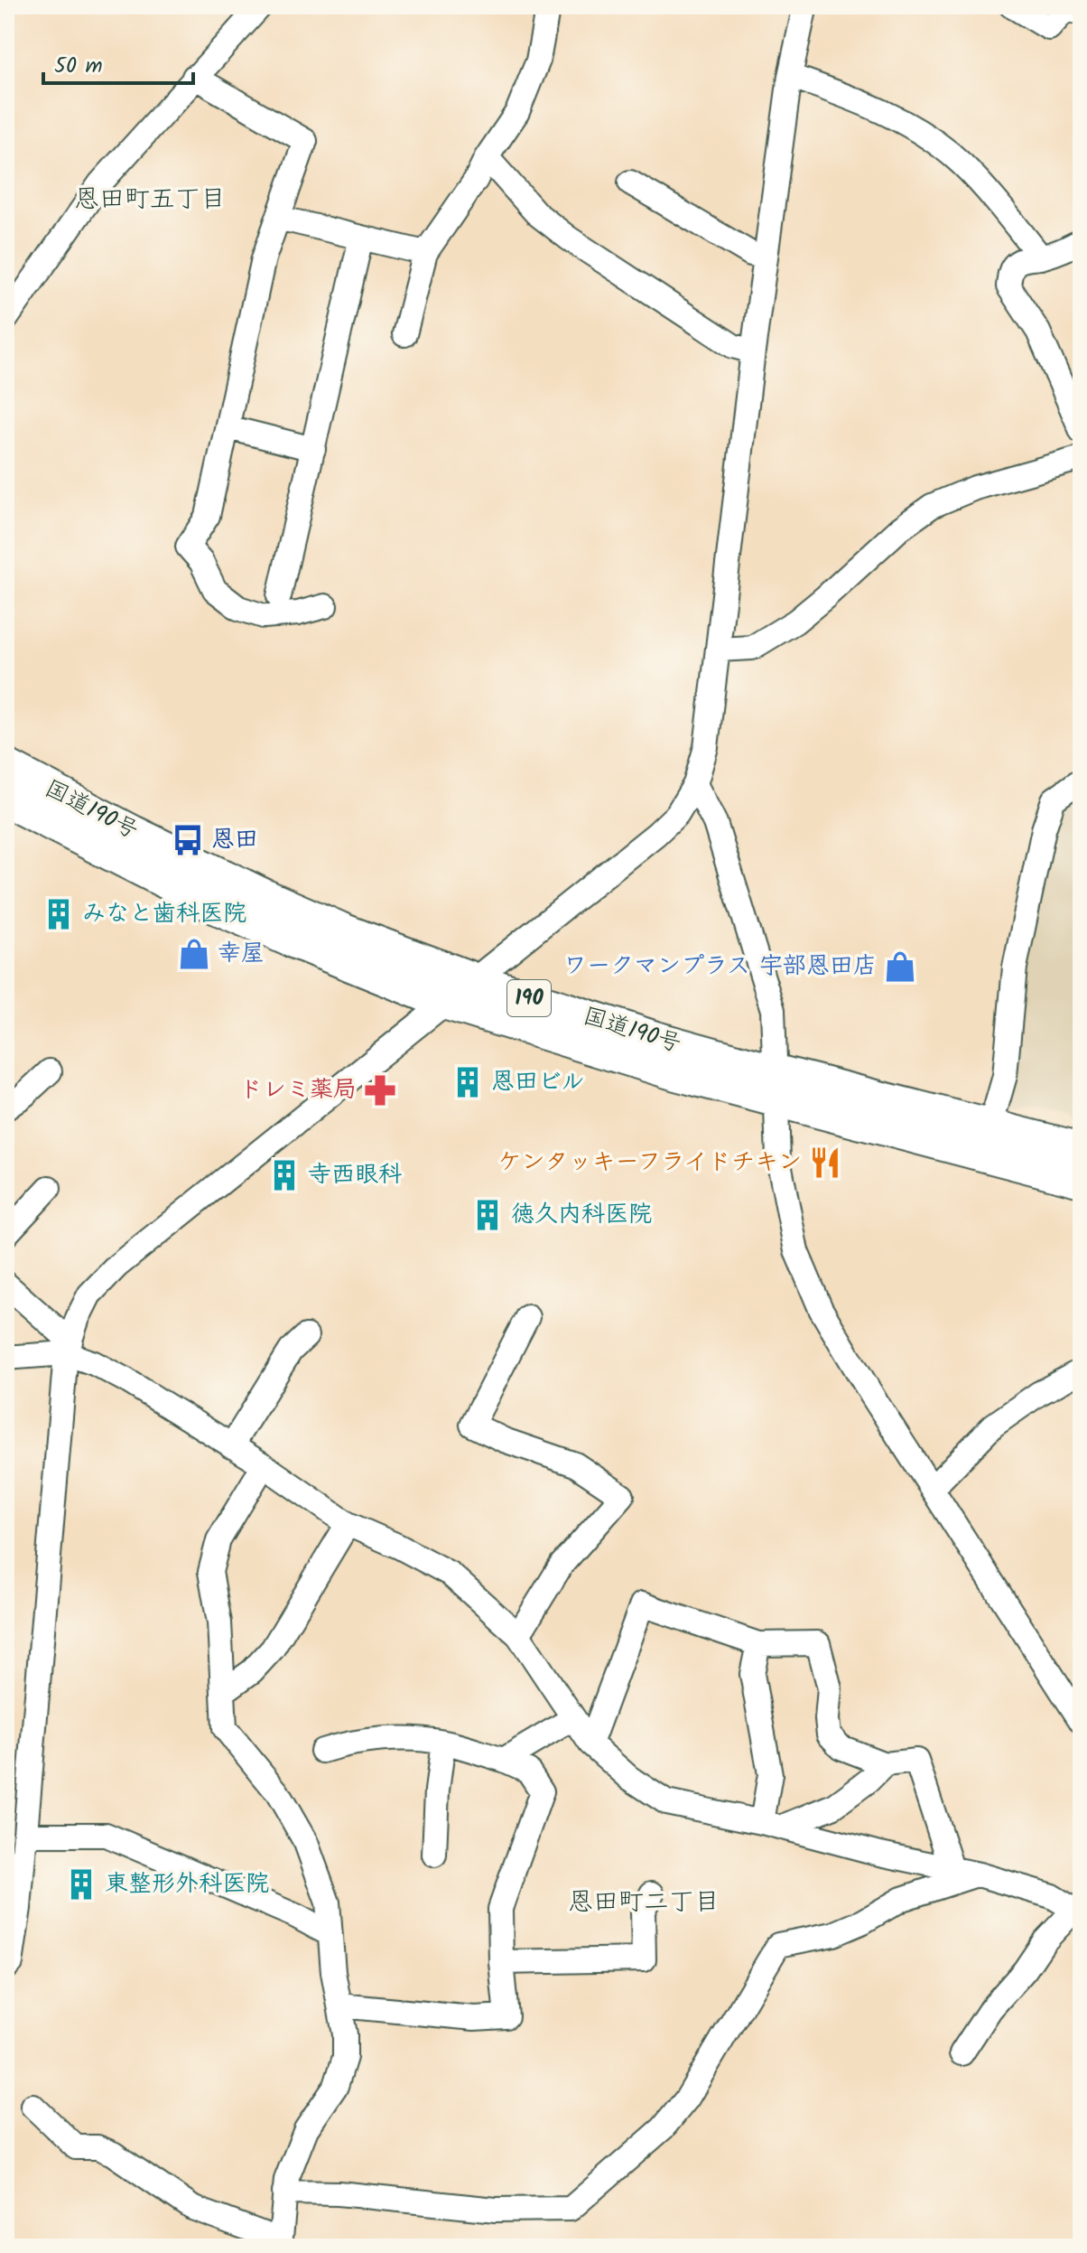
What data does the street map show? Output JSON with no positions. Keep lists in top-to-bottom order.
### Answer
{
  "streets": {
    "highway": ["国道190号", "190"]
  },
  "districts": ["恩田町五丁目", "恩田町二丁目"],
  "places": {
    "bus stop": ["恩田"],
    "building": [
      "みなと歯科医院",
      "恩田ビル",
      "寺西眼科",
      "徳久内科医院",
      "東整形外科医院"
    ],
    "shop": ["幸屋", "ワークマンプラス 宇部恩田店"],
    "pharmacy": ["ドレミ薬局"],
    "restaurant": ["ケンタッキーフライドチキン"]
  },
  "scale_bar": "50 m"
}
